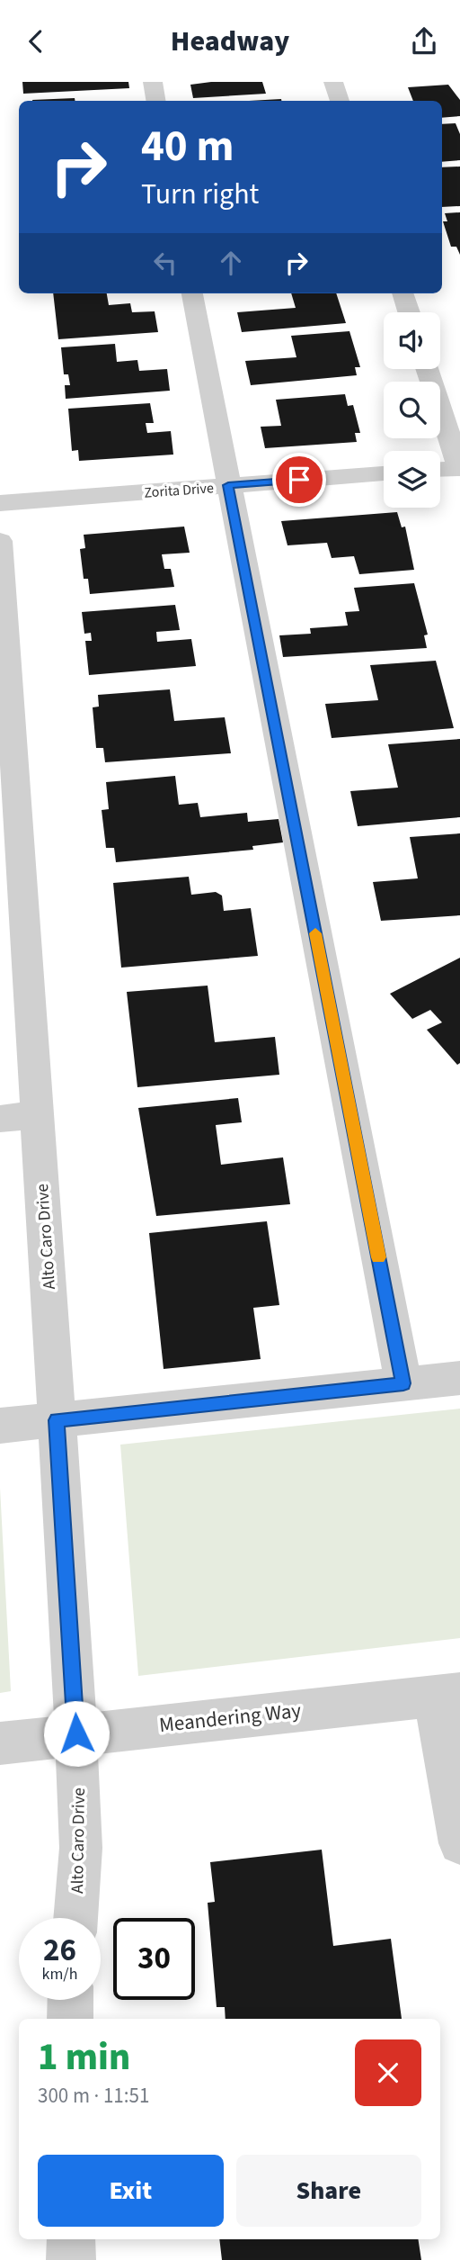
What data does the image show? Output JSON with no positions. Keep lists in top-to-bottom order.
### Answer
{
  "streets": {
    "street": ["Zorita Drive", "Alto Caro Drive", "Meandering Way"]
  },
  "crossings": [
    ["Alto Caro Drive", "Meandering Way"]
  ],
  "page": {
    "header": "Headway",
    "turn": ["40 m", "Turn right"],
    "speed": "26 km/h",
    "limit": "30",
    "heading": ["1 min", "300 m · 11:51"],
    "buttons": ["Exit", "Share"]
  }
}
